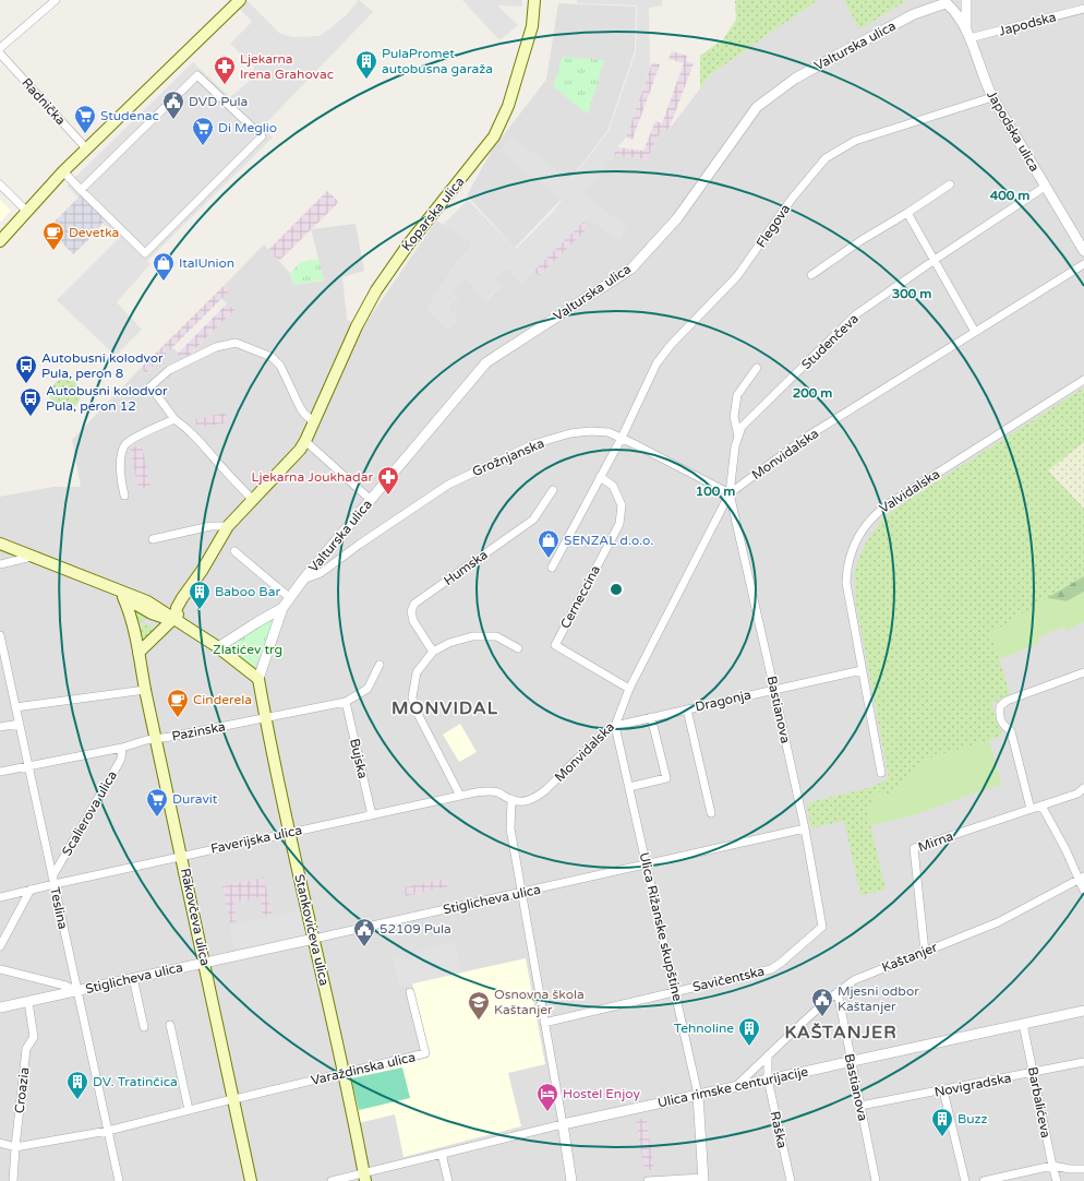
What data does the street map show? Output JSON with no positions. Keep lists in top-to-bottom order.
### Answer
{
  "streets": {
    "main road": ["Koparska ulica", "Rakovčeva ulica", "Stankovićeva ulica"],
    "street": [
      "Japodska",
      "Valturska ulica",
      "Radnička",
      "Japodska ulica",
      "Flegova",
      "Studenčeva",
      "Monvidalska",
      "Grožnjanska",
      "Valvidalska",
      "Humska",
      "Cerneccina",
      "Dragonja",
      "Bastianova",
      "Pazinska",
      "Bujska",
      "Scalierova ulica",
      "Faverijska ulica",
      "Mirna",
      "Stiglicheva ulica",
      "Teslina",
      "Ulica Rižanske skupštine",
      "Kaštanjer",
      "Savičentska",
      "Varaždinska ulica",
      "Novigradska",
      "Ulica rimske centurijacije",
      "Croazia",
      "Barbalićeva",
      "Raška"
    ]
  },
  "crossings": [
    ["Japodska", "Japodska ulica"],
    ["Valturska ulica", "Japodska ulica"],
    ["Valturska ulica", "Grožnjanska"],
    ["Japodska ulica", "Flegova"],
    ["Japodska ulica", "Studenčeva"],
    ["Flegova", "Grožnjanska"],
    ["Studenčeva", "Monvidalska"],
    ["Studenčeva", "Grožnjanska"],
    ["Studenčeva", "Bastianova"],
    ["Monvidalska", "Grožnjanska"],
    ["Monvidalska", "Cerneccina"],
    ["Monvidalska", "Dragonja"],
    ["Monvidalska", "Bastianova"],
    ["Monvidalska", "Faverijska ulica"],
    ["Monvidalska", "Ulica Rižanske skupštine"],
    ["Grožnjanska", "Bastianova"],
    ["Valvidalska", "Dragonja"],
    ["Dragonja", "Bastianova"],
    ["Dragonja", "Ulica Rižanske skupštine"],
    ["Bastianova", "Stiglicheva ulica"],
    ["Bastianova", "Kaštanjer"],
    ["Bastianova", "Savičentska"],
    ["Bastianova", "Novigradska"],
    ["Bastianova", "Ulica rimske centurijacije"],
    ["Pazinska", "Bujska"],
    ["Pazinska", "Scalierova ulica"],
    ["Pazinska", "Teslina"],
    ["Pazinska", "Rakovčeva ulica"],
    ["Pazinska", "Stankovićeva ulica"],
    ["Bujska", "Faverijska ulica"],
    ["Scalierova ulica", "Faverijska ulica"],
    ["Scalierova ulica", "Teslina"],
    ["Faverijska ulica", "Teslina"],
    ["Faverijska ulica", "Rakovčeva ulica"],
    ["Faverijska ulica", "Stankovićeva ulica"],
    ["Mirna", "Kaštanjer"],
    ["Stiglicheva ulica", "Teslina"],
    ["Stiglicheva ulica", "Rakovčeva ulica"],
    ["Stiglicheva ulica", "Ulica Rižanske skupštine"],
    ["Stiglicheva ulica", "Stankovićeva ulica"],
    ["Stiglicheva ulica", "Croazia"],
    ["Ulica Rižanske skupštine", "Savičentska"],
    ["Ulica Rižanske skupštine", "Ulica rimske centurijacije"],
    ["Stankovićeva ulica", "Varaždinska ulica"],
    ["Stankovićeva ulica", "Ulica rimske centurijacije"],
    ["Kaštanjer", "Ulica rimske centurijacije"],
    ["Kaštanjer", "Raška"],
    ["Novigradska", "Barbalićeva"],
    ["Ulica rimske centurijacije", "Barbalićeva"],
    ["Ulica rimske centurijacije", "Raška"]
  ],
  "districts": ["MONVIDAL", "KAŠTANJER"],
  "parks": ["Zlatićev trg"],
  "places": {
    "building": [
      "PulaPromet autobusna garaža",
      "Baboo Bar",
      "Tehnoline",
      "DV. Tratinčica",
      "Buzz"
    ],
    "pharmacy": ["Ljekarna Irena Grahovac", "Ljekarna Joukhadar"],
    "public building": ["DVD Pula", "52109 Pula", "Mjesni odbor Kaštanjer"],
    "supermarket": ["Studenac", "Di Meglio", "Duravit"],
    "cafe": ["Devetka", "Cinderela"],
    "shop": ["ItalUnion", "SENZAL d.o.o."],
    "bus stop": ["Autobusni kolodvor Pula, peron 8", "Autobusni kolodvor Pula, peron 12"],
    "school or university": ["Osnovna škola Kaštanjer"],
    "hotel": ["Hostel Enjoy"]
  },
  "rings": [
    "400 m",
    "300 m",
    "200 m",
    "100 m"
  ]
}
